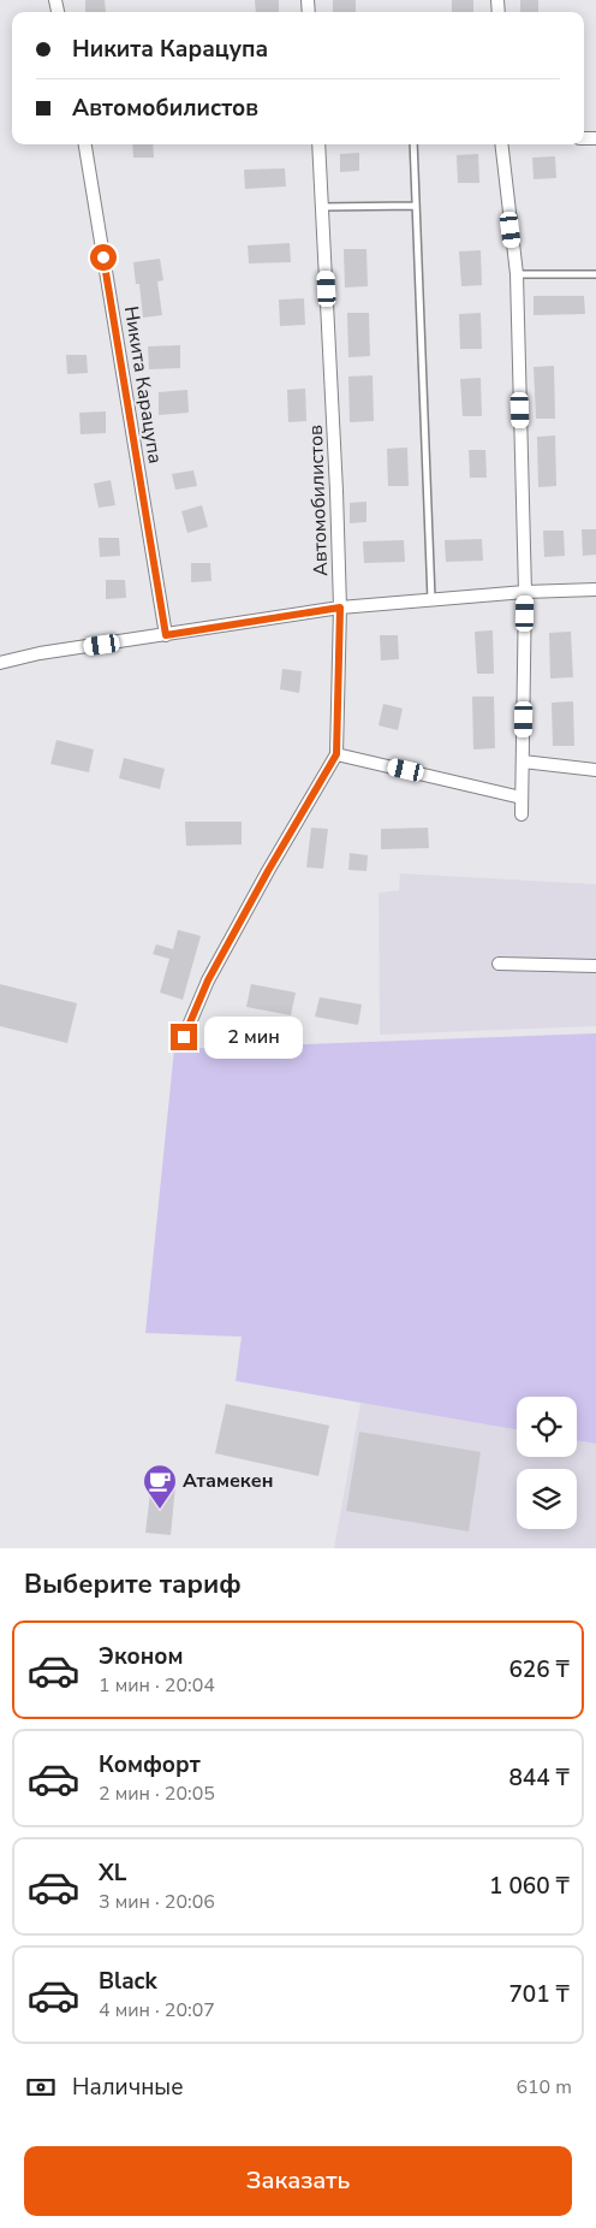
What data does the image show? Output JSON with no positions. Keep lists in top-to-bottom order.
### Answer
{
  "streets": {
    "street": ["Никита Карацупа", "Автомобилистов"]
  },
  "places": {
    "cafe": ["Атамекен"]
  },
  "page": {
    "banner": ["Никита Карацупа", "Автомобилистов"],
    "bubble": "2 мин",
    "heading": "Выберите тариф",
    "list": [
      {
        "name": "Эконом",
        "note": "1 мин · 20:04",
        "value": "626 ₸"
      },
      {
        "name": "Комфорт",
        "note": "2 мин · 20:05",
        "value": "844 ₸"
      },
      {
        "name": "XL",
        "note": "3 мин · 20:06",
        "value": "1 060 ₸"
      },
      {
        "name": "Black",
        "note": "4 мин · 20:07",
        "value": "701 ₸"
      }
    ],
    "pay": ["Наличные", "610 m"],
    "buttons": "Заказать"
  }
}
